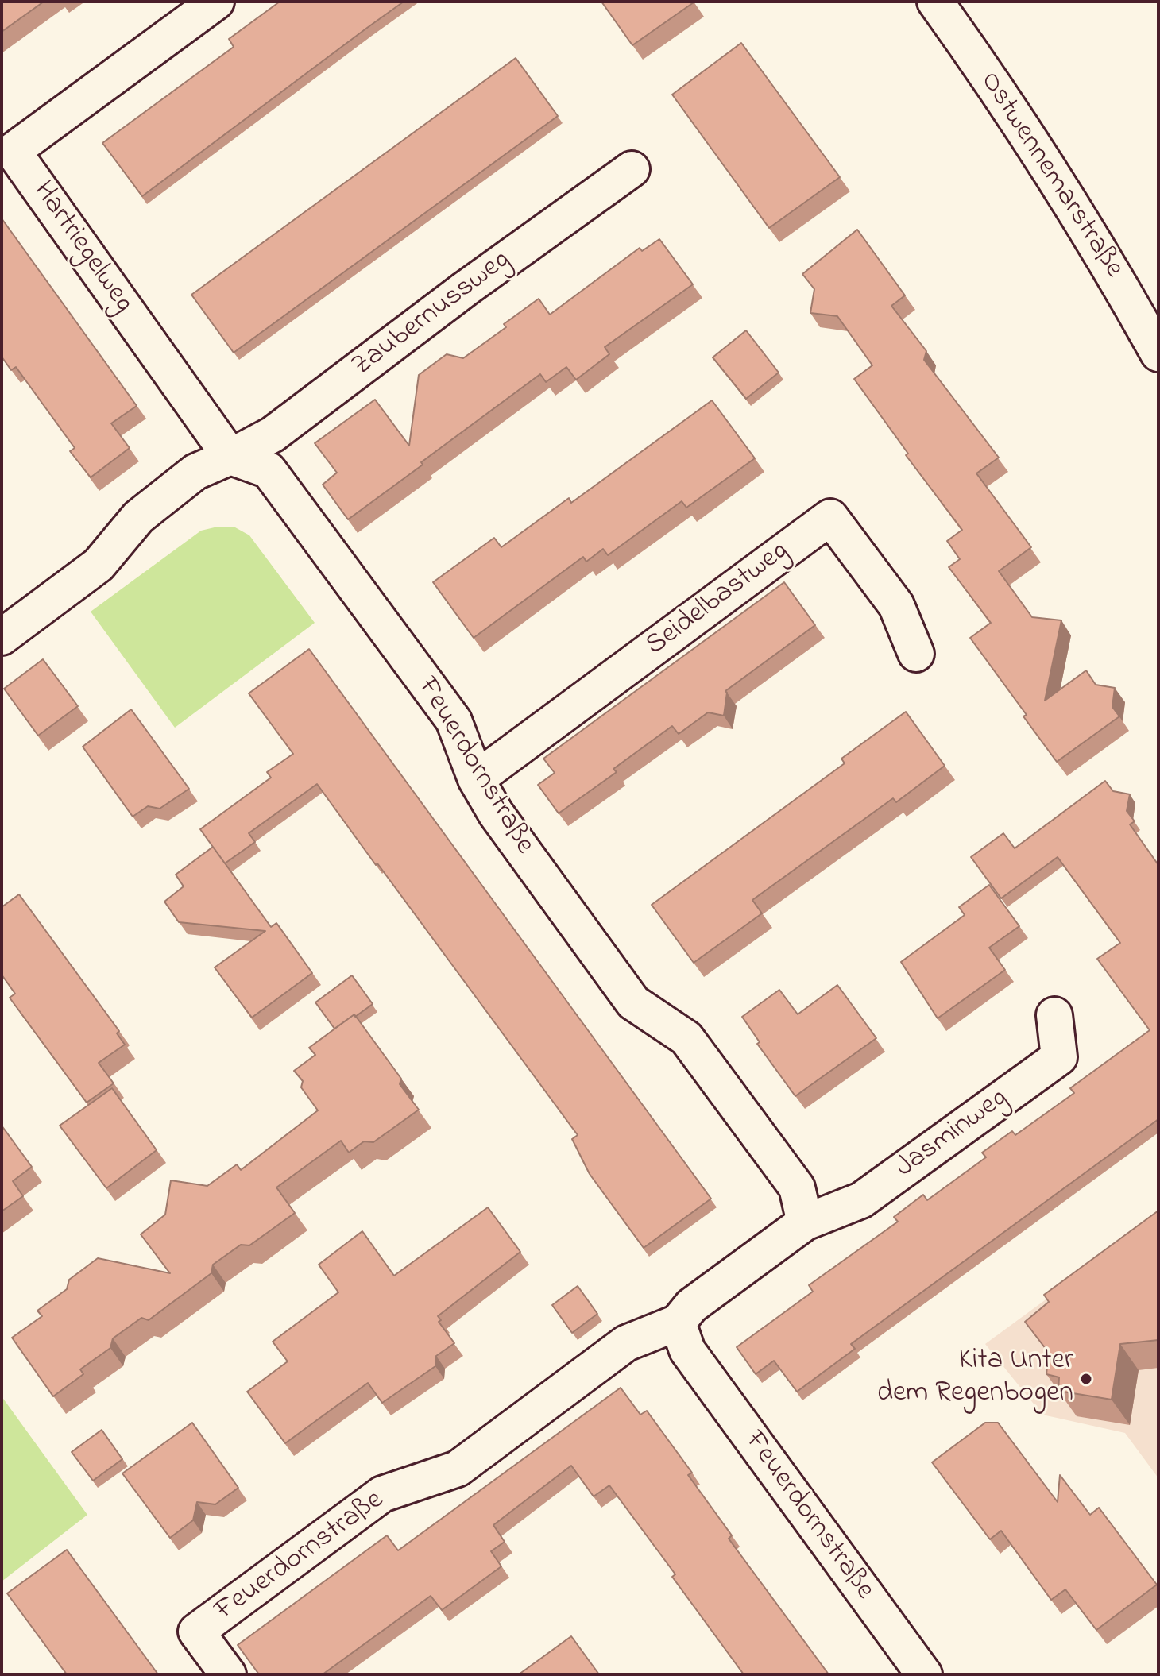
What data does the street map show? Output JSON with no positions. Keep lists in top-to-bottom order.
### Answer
{
  "streets": {
    "street": [
      "Ostwennemarstraße",
      "Hartriegelweg",
      "Zaubernussweg",
      "Seidelbastweg",
      "Feuerdornstraße",
      "Jasminweg"
    ]
  },
  "crossings": [
    ["Hartriegelweg", "Zaubernussweg"],
    ["Hartriegelweg", "Feuerdornstraße"],
    ["Zaubernussweg", "Feuerdornstraße"],
    ["Seidelbastweg", "Feuerdornstraße"],
    ["Feuerdornstraße", "Jasminweg"]
  ],
  "places": ["Kita Unter dem Regenbogen"]
}
